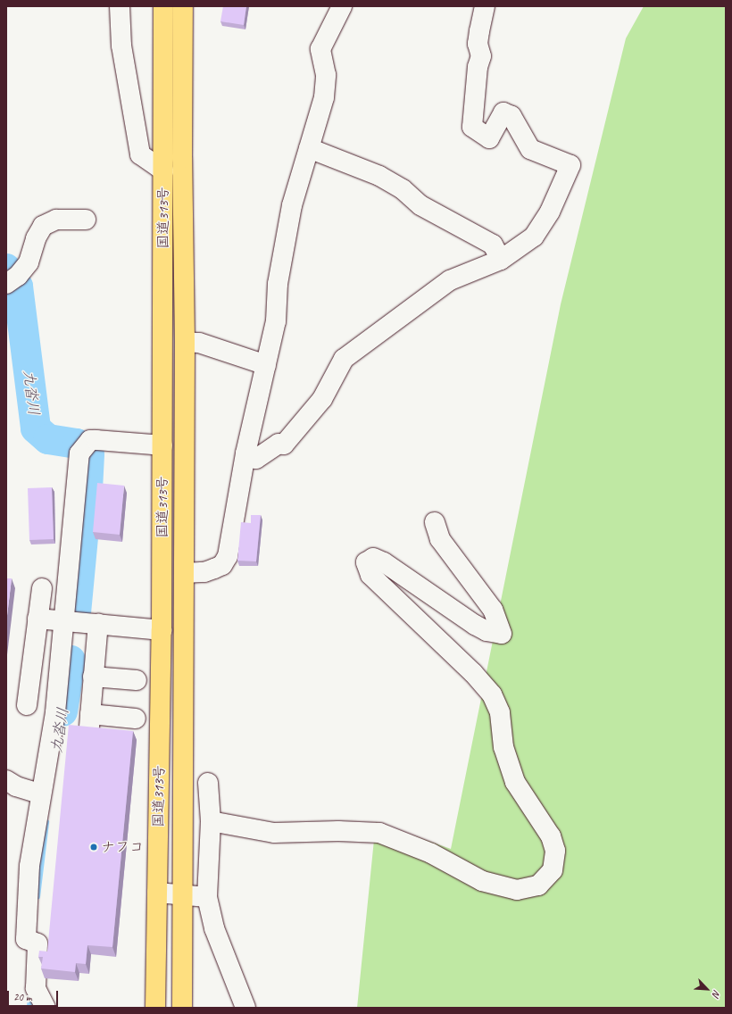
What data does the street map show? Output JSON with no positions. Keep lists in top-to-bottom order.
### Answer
{
  "streets": {
    "highway": ["国道313号"]
  },
  "water": ["九沓川"],
  "places": ["ナフコ"],
  "scale_bar": "20 m",
  "north": "bottom right"
}
